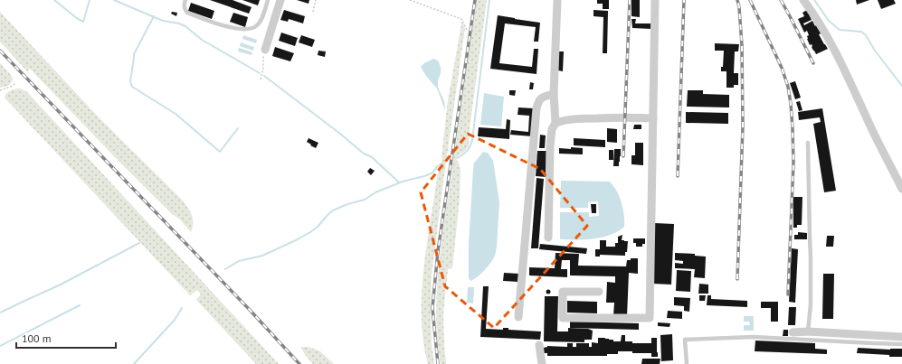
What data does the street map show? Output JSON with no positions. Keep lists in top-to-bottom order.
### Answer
{
  "scale_bar": "100 m"
}
